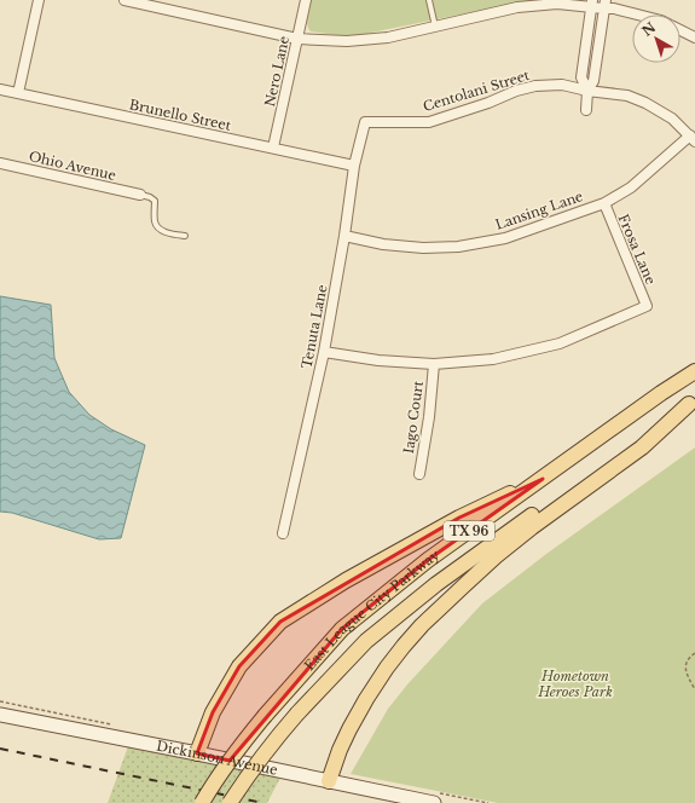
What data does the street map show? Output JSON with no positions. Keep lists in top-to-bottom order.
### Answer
{
  "streets": {
    "main road": ["TX 96", "East League City Parkway"],
    "street": [
      "Nero Lane",
      "Centolani Street",
      "Brunello Street",
      "Ohio Avenue",
      "Lansing Lane",
      "Frosa Lane",
      "Tenuta Lane",
      "Iago Court",
      "Dickinson Avenue"
    ]
  },
  "crossings": [
    ["Nero Lane", "Brunello Street"],
    ["Centolani Street", "Lansing Lane"],
    ["Centolani Street", "Tenuta Lane"],
    ["Brunello Street", "Tenuta Lane"],
    ["Lansing Lane", "Frosa Lane"],
    ["Lansing Lane", "Tenuta Lane"],
    ["Frosa Lane", "Iago Court"]
  ],
  "parks": ["Hometown Heroes Park"],
  "north": "top left"
}
